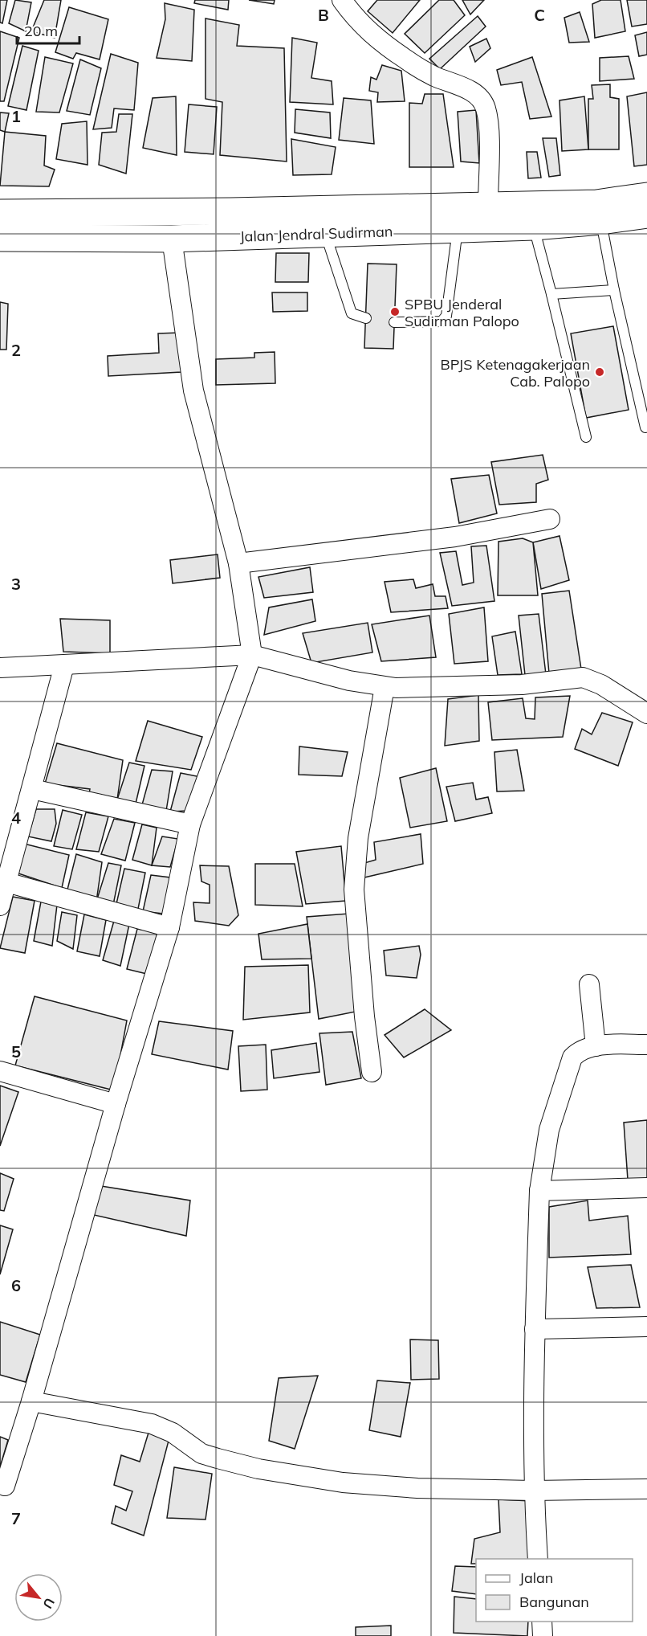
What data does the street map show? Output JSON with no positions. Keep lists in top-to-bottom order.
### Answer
{
  "streets": {
    "highway": ["Jalan Jendral Sudirman"]
  },
  "places": ["SPBU Jenderal Sudirman Palopo", "BPJS Ketenagakerjaan Cab. Palopo"],
  "legend": ["Jalan", "Bangunan"],
  "scale_bar": "20 m",
  "north": "bottom right",
  "grid": {
    "columns": ["B", "C"],
    "rows": [
      "1",
      "2",
      "3",
      "4",
      "5",
      "6",
      "7"
    ]
  }
}
